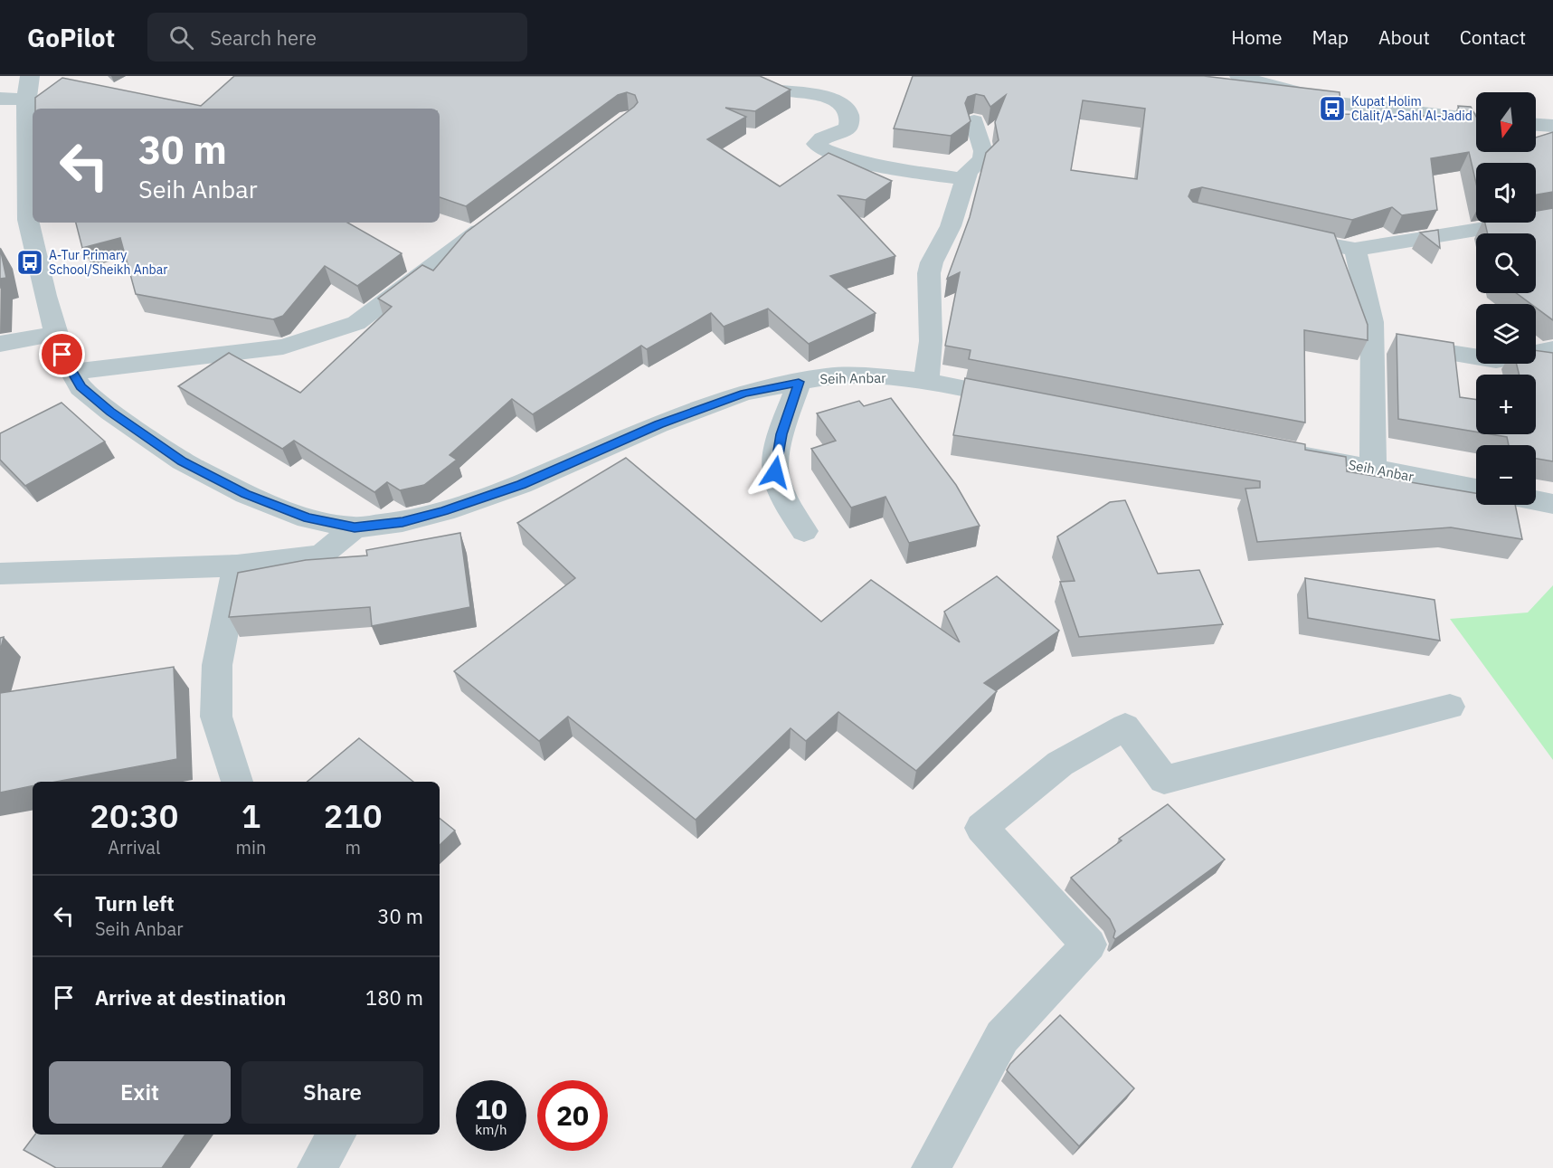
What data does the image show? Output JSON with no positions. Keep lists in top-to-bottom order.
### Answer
{
  "streets": {
    "street": ["Seih Anbar"]
  },
  "places": {
    "bus stop": ["Kupat Holim Clalit/A-Sahl Al-Jadid", "A-Tur Primary School/Sheikh Anbar"]
  },
  "north": "bottom",
  "page": {
    "header": "GoPilot",
    "search": "Search here",
    "nav": [
      "Home",
      "Map",
      "About",
      "Contact"
    ],
    "map_buttons": ["+", "−"],
    "turn": ["30 m", "Seih Anbar"],
    "eta": [
      "20:30",
      "Arrival",
      "1",
      "min",
      "210",
      "m"
    ],
    "list": [
      {
        "name": "Turn left",
        "note": "Seih Anbar",
        "value": "30 m"
      },
      {
        "name": "Arrive at destination",
        "value": "180 m"
      }
    ],
    "buttons": ["Exit", "Share"],
    "speed": "10 km/h",
    "limit": "20"
  }
}
